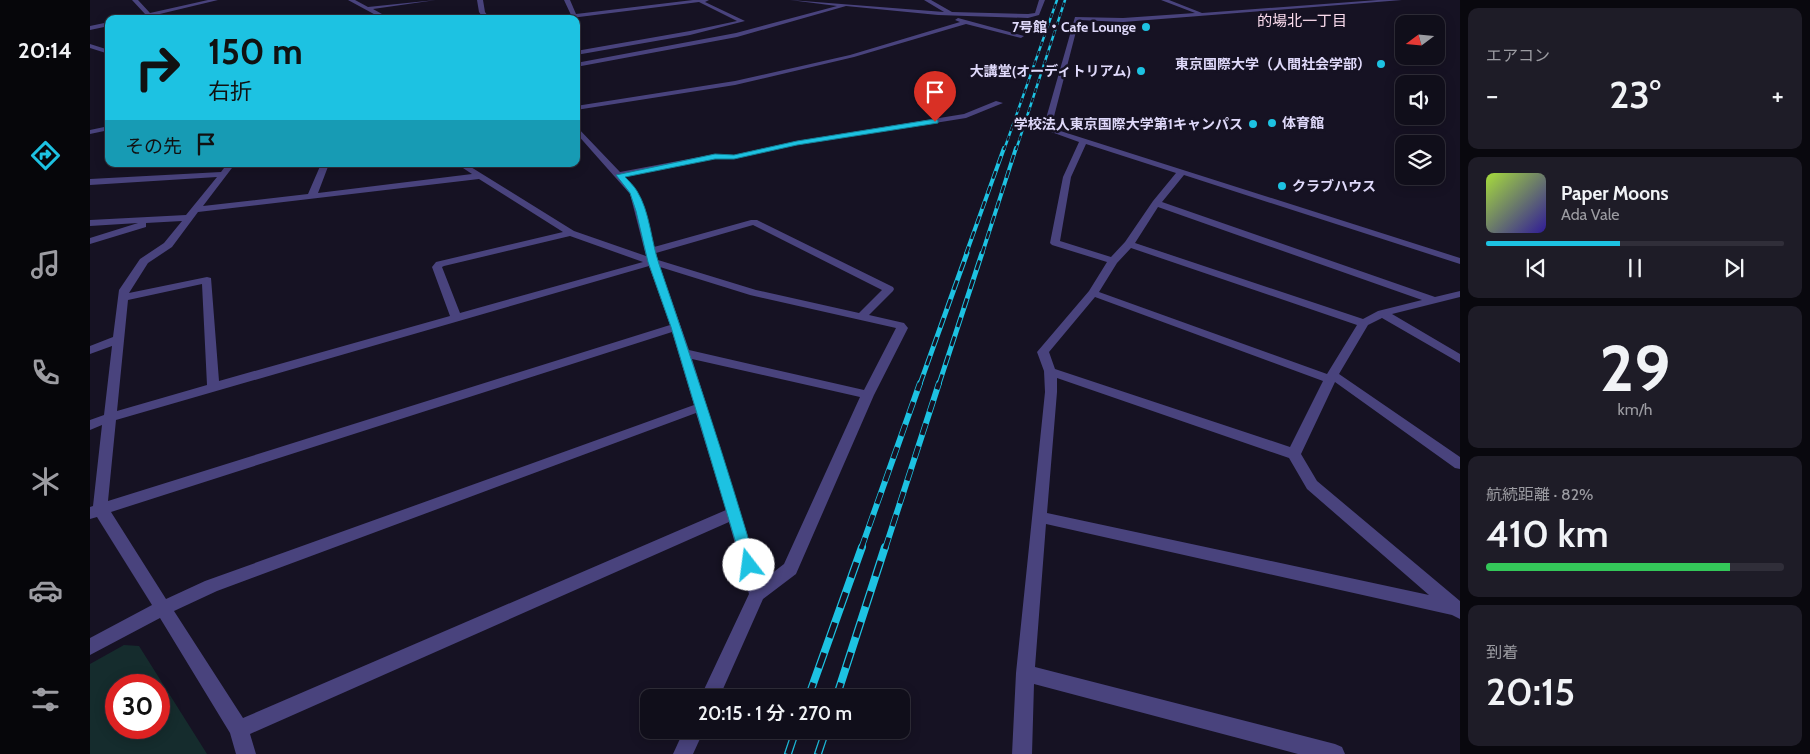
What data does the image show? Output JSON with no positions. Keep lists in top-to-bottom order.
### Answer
{
  "districts": ["的場北一丁目"],
  "places": [
    "7号館・Cafe Lounge",
    "東京国際大学（人間社会学部）",
    "大講堂(オーディトリアム)",
    "体育館",
    "学校法人東京国際大学第1キャンパス",
    "クラブハウス"
  ],
  "north": "left",
  "page": {
    "tabs": "20:14",
    "tile": [
      "エアコン",
      ["29", "km/h"],
      ["航続距離 · 82%", "410 km"],
      ["到着", "20:15"]
    ],
    "turn": ["150 m", "右折"],
    "heat": ["−", "23°", "+"],
    "then": "その先",
    "song": ["Paper Moons", "Ada Vale"],
    "limit": "30",
    "trip": "20:15 · 1 分 · 270 m"
  }
}
